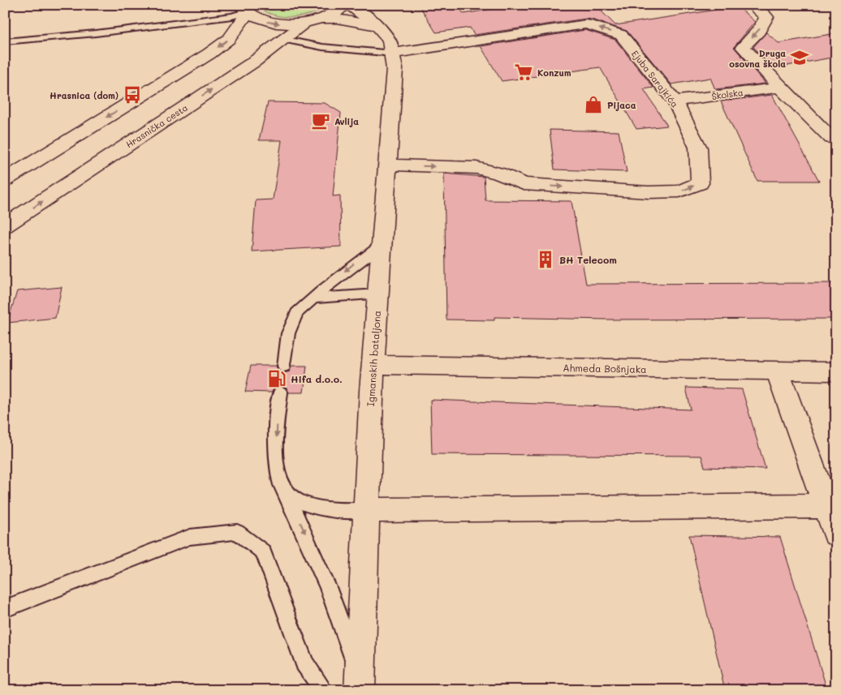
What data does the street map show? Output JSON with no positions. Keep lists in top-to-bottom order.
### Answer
{
  "streets": {
    "street": [
      "Ejuba Sarajkića",
      "Školska",
      "Hrasnička cesta",
      "Igmanskih bataljona",
      "Ahmeda Bošnjaka"
    ]
  },
  "crossings": [
    ["Ejuba Sarajkića", "Školska"],
    ["Ejuba Sarajkića", "Igmanskih bataljona"],
    ["Igmanskih bataljona", "Ahmeda Bošnjaka"]
  ],
  "places": {
    "school or university": ["Druga osovna škola"],
    "supermarket": ["Konzum"],
    "bus stop": ["Hrasnica (dom)"],
    "shop": ["Pijaca"],
    "cafe": ["Avlija"],
    "building": ["BH Telecom"],
    "fuel station": ["Hifa d.o.o."]
  }
}
